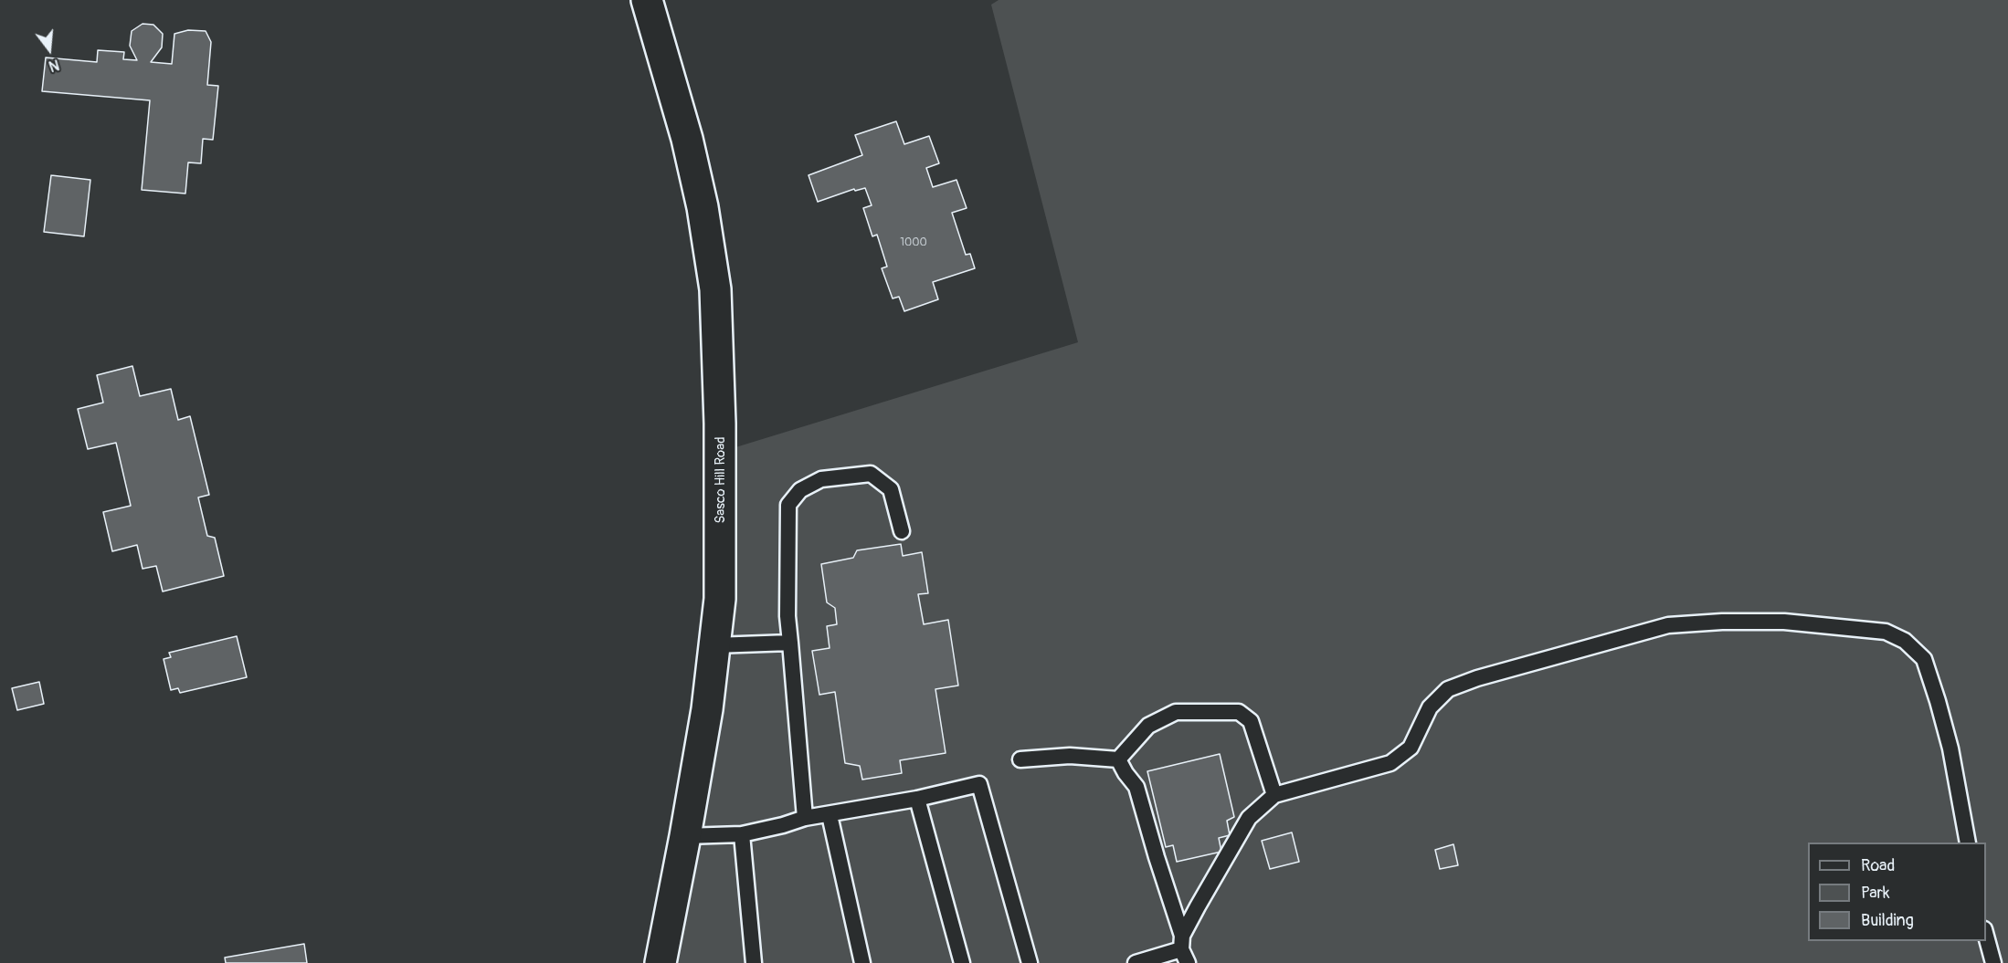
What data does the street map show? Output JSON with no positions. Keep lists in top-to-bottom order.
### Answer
{
  "streets": {
    "street": ["Sasco Hill Road"]
  },
  "house_numbers": ["1000"],
  "legend": ["Road", "Park", "Building"],
  "north": "bottom"
}
